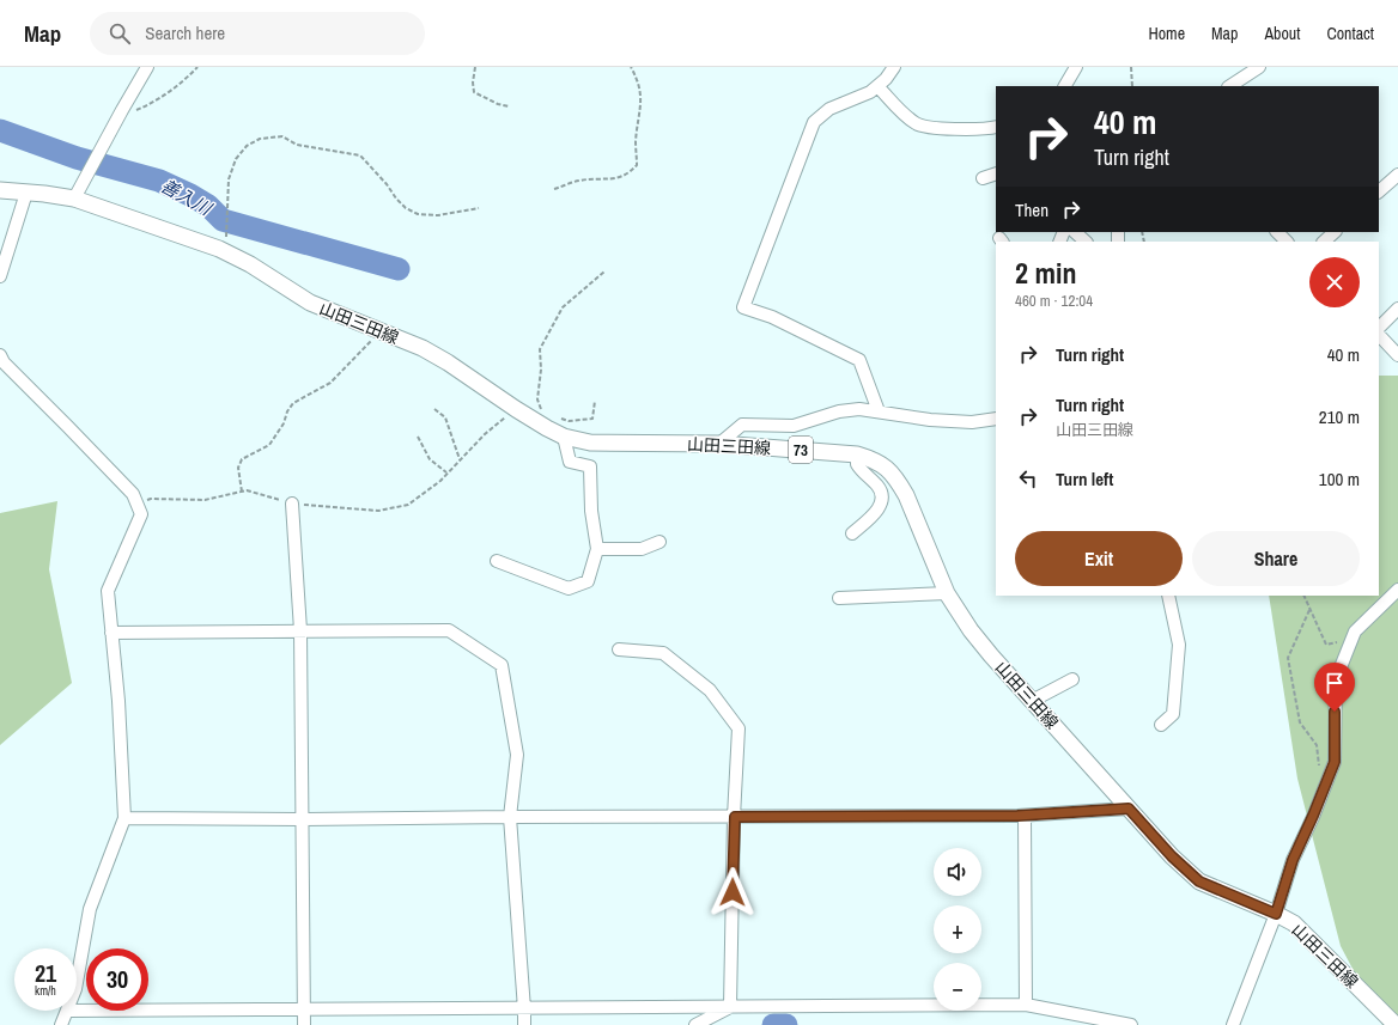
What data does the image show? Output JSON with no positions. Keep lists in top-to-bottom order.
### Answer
{
  "streets": {
    "main road": ["山田三田線", "73"]
  },
  "water": ["善入川"],
  "page": {
    "header": "Map",
    "search": "Search here",
    "nav": [
      "Home",
      "Map",
      "About",
      "Contact"
    ],
    "turn": ["40 m", "Turn right"],
    "then": "Then",
    "heading": ["2 min", "460 m · 12:04"],
    "list": [
      {
        "name": "Turn right",
        "value": "40 m"
      },
      {
        "name": "Turn right",
        "note": "山田三田線",
        "value": "210 m"
      },
      {
        "name": "Turn left",
        "value": "100 m"
      }
    ],
    "buttons": ["Exit", "Share"],
    "map_buttons": ["+", "−"],
    "speed": "21 km/h",
    "limit": "30"
  }
}
